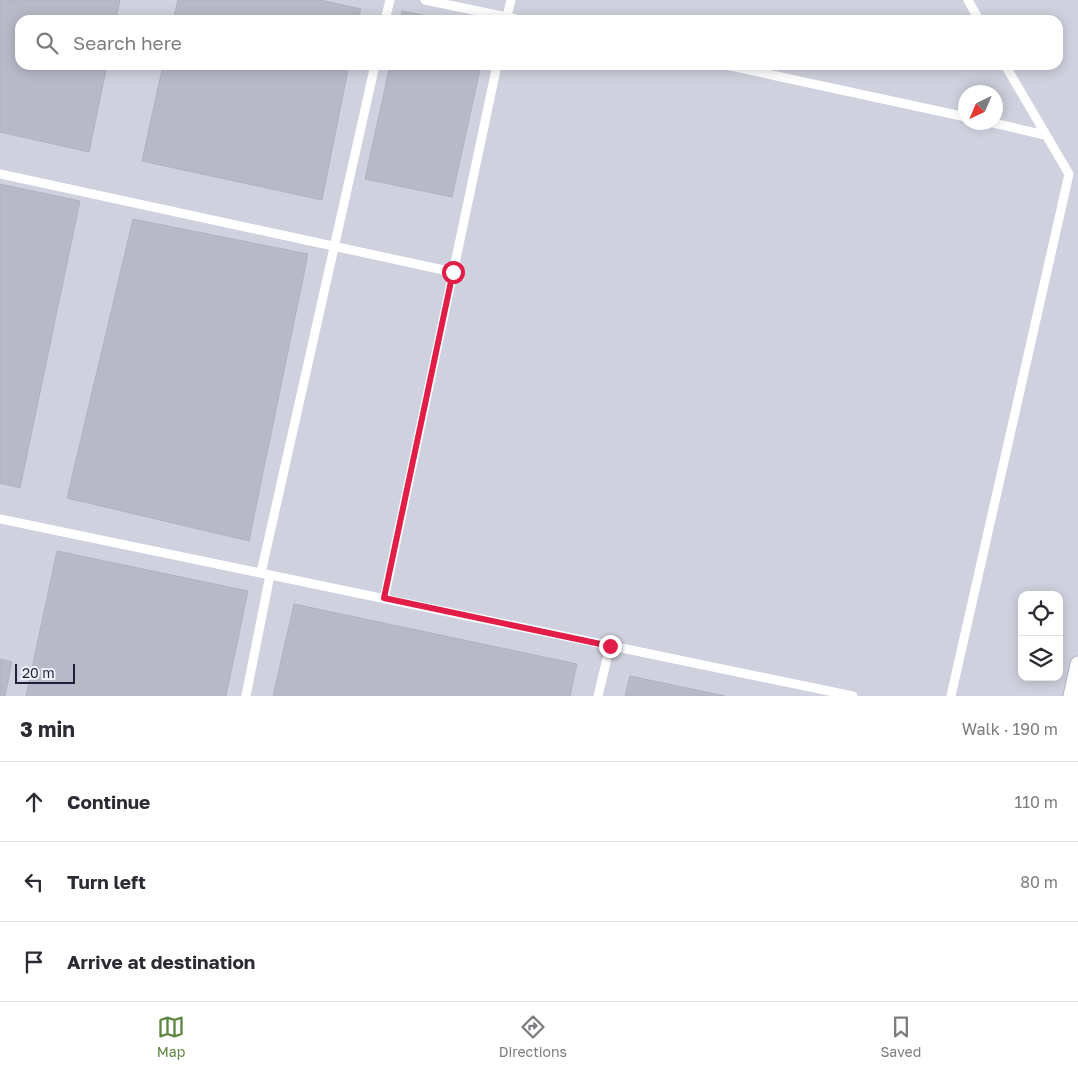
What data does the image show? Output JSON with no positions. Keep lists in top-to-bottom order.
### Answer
{
  "scale_bar": "20 m",
  "north": "bottom left",
  "page": {
    "search": "Search here",
    "scale": "20 m",
    "heading": ["3 min", "Walk · 190 m"],
    "list": [
      ["Continue", "110 m"],
      ["Turn left", "80 m"],
      "Arrive at destination"
    ],
    "nav": ["Map", "Directions", "Saved"]
  }
}
